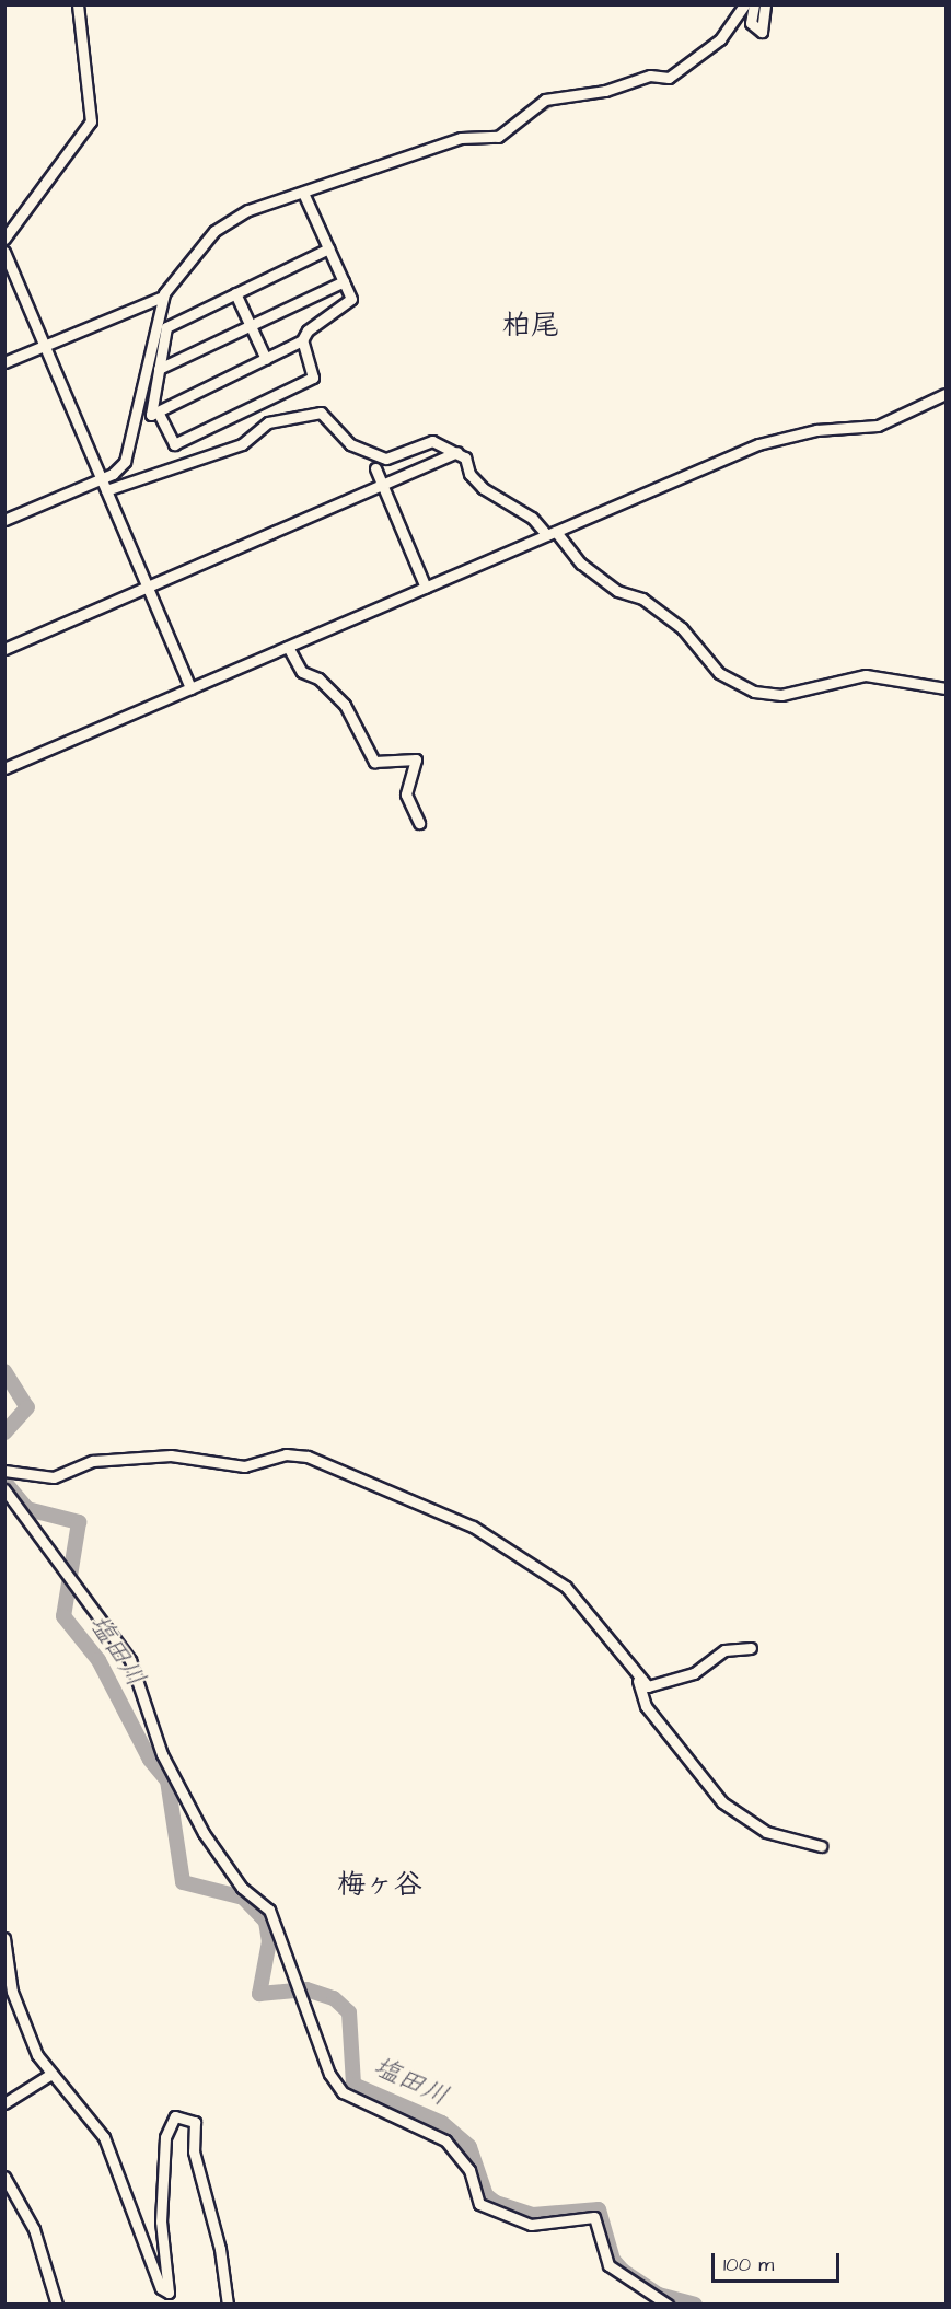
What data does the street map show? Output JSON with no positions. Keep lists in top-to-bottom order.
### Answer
{
  "districts": ["柏尾", "梅ヶ谷"],
  "water": ["塩田川"],
  "scale_bar": "100 m"
}
